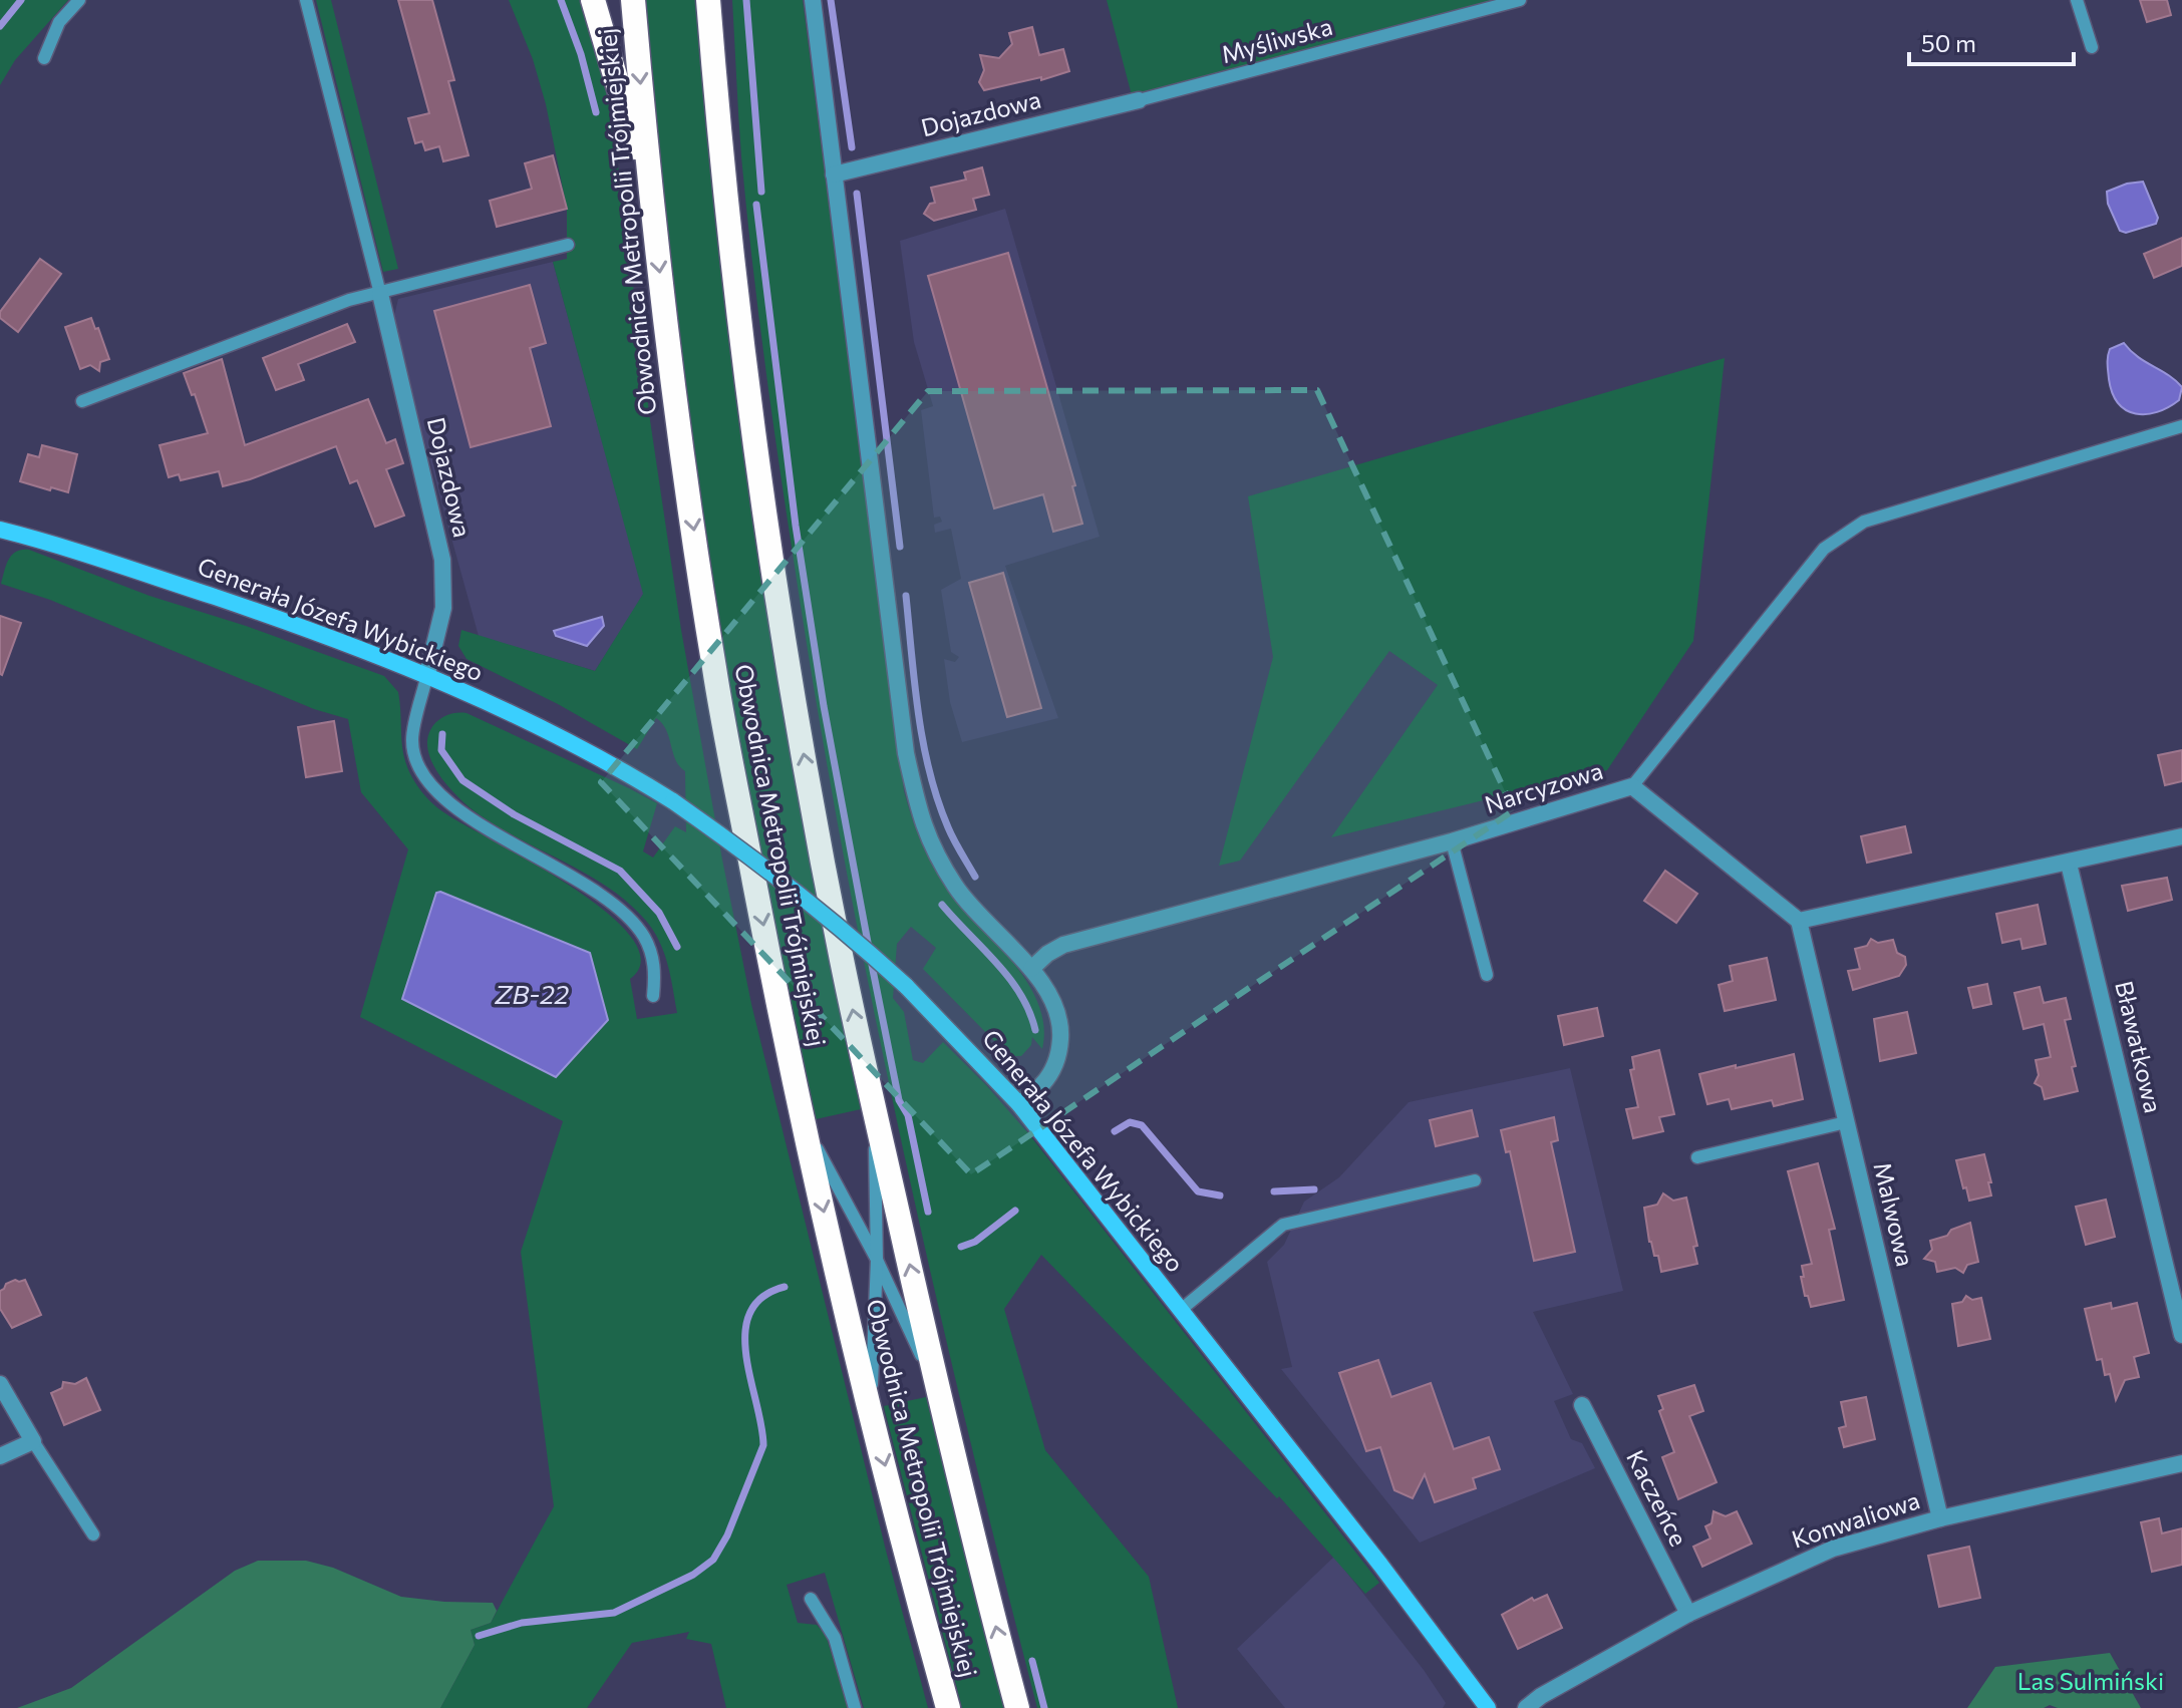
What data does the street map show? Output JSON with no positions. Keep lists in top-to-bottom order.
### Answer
{
  "streets": {
    "highway": ["Obwodnica Metropolii Trójmiejskiej"],
    "main road": ["Generała Józefa Wybickiego"],
    "street": [
      "Dojazdowa",
      "Narcyzowa",
      "Bławatkowa",
      "Malwowa",
      "Kaczeńce",
      "Konwaliowa"
    ],
    "lane": ["Myśliwska"]
  },
  "crossings": [
    ["Myśliwska", "Dojazdowa"],
    ["Dojazdowa", "Generała Józefa Wybickiego"],
    ["Narcyzowa", "Malwowa"],
    ["Malwowa", "Konwaliowa"],
    ["Kaczeńce", "Konwaliowa"]
  ],
  "water": ["ZB-22"],
  "parks": ["Las Sulmiński"],
  "scale_bar": "50 m"
}
